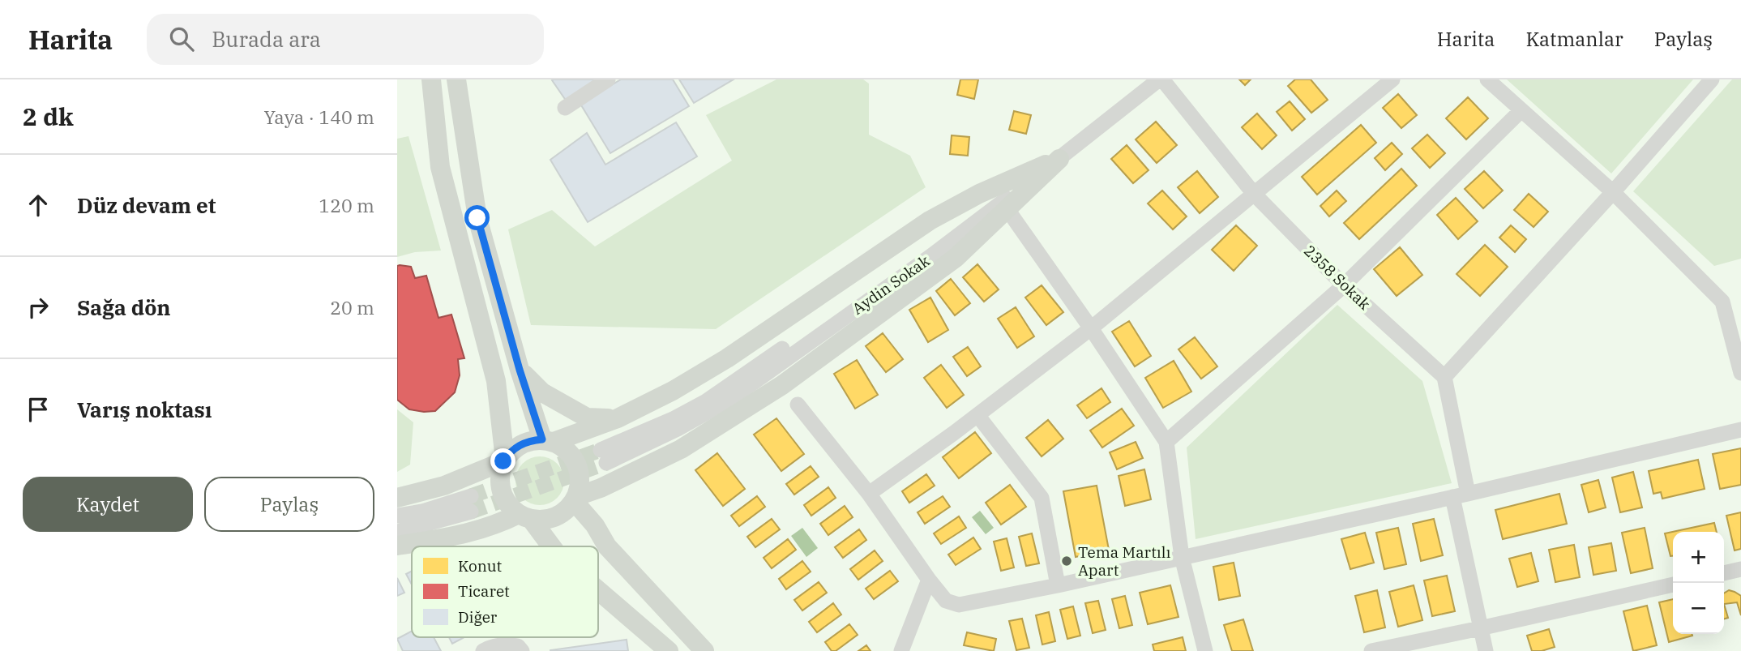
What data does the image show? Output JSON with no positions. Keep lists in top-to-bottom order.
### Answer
{
  "streets": {
    "street": ["2358 Sokak", "Aydin Sokak"]
  },
  "crossings": [
    ["2358 Sokak", "Aydin Sokak"]
  ],
  "places": ["Tema Martılı Apart"],
  "legend": ["Konut", "Ticaret", "Diğer"],
  "page": {
    "header": "Harita",
    "search": "Burada ara",
    "nav": ["Harita", "Katmanlar", "Paylaş"],
    "heading": ["2 dk", "Yaya · 140 m"],
    "list": [
      ["Düz devam et", "120 m"],
      ["Sağa dön", "20 m"],
      "Varış noktası"
    ],
    "buttons": ["Kaydet", "Paylaş"],
    "map_buttons": ["+", "−"]
  }
}
